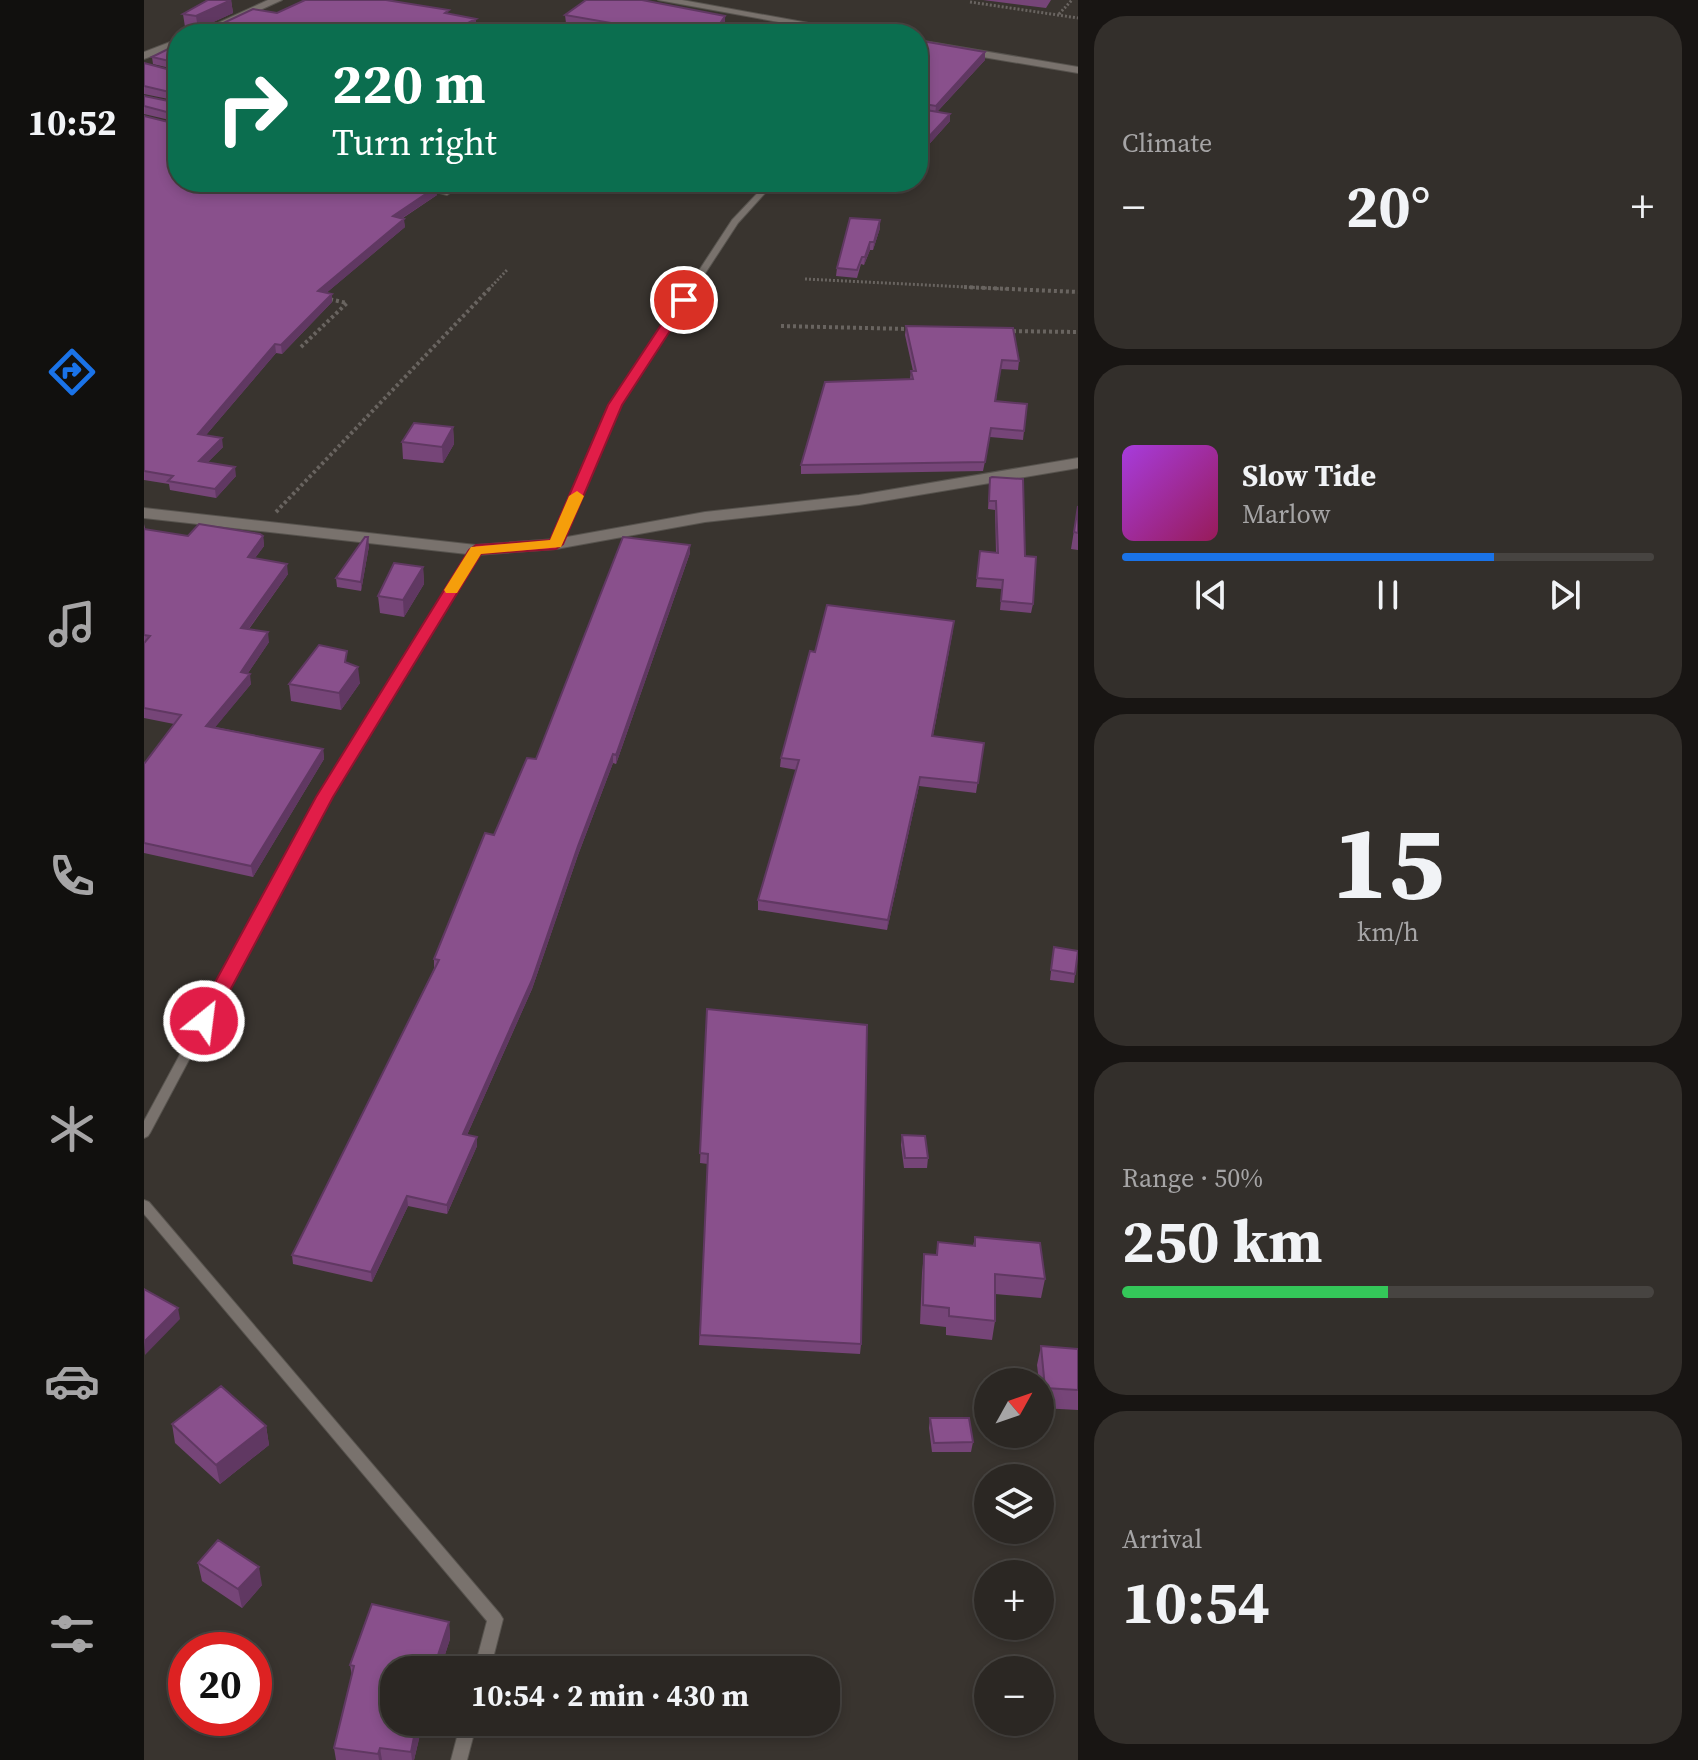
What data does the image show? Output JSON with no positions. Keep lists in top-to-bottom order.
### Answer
{
  "north": "top right",
  "page": {
    "tabs": "10:52",
    "tile": [
      "Climate",
      ["15", "km/h"],
      ["Range · 50%", "250 km"],
      ["Arrival", "10:54"]
    ],
    "turn": ["220 m", "Turn right"],
    "heat": ["−", "20°", "+"],
    "song": ["Slow Tide", "Marlow"],
    "map_buttons": ["+", "−"],
    "limit": "20",
    "trip": "10:54 · 2 min · 430 m"
  }
}
